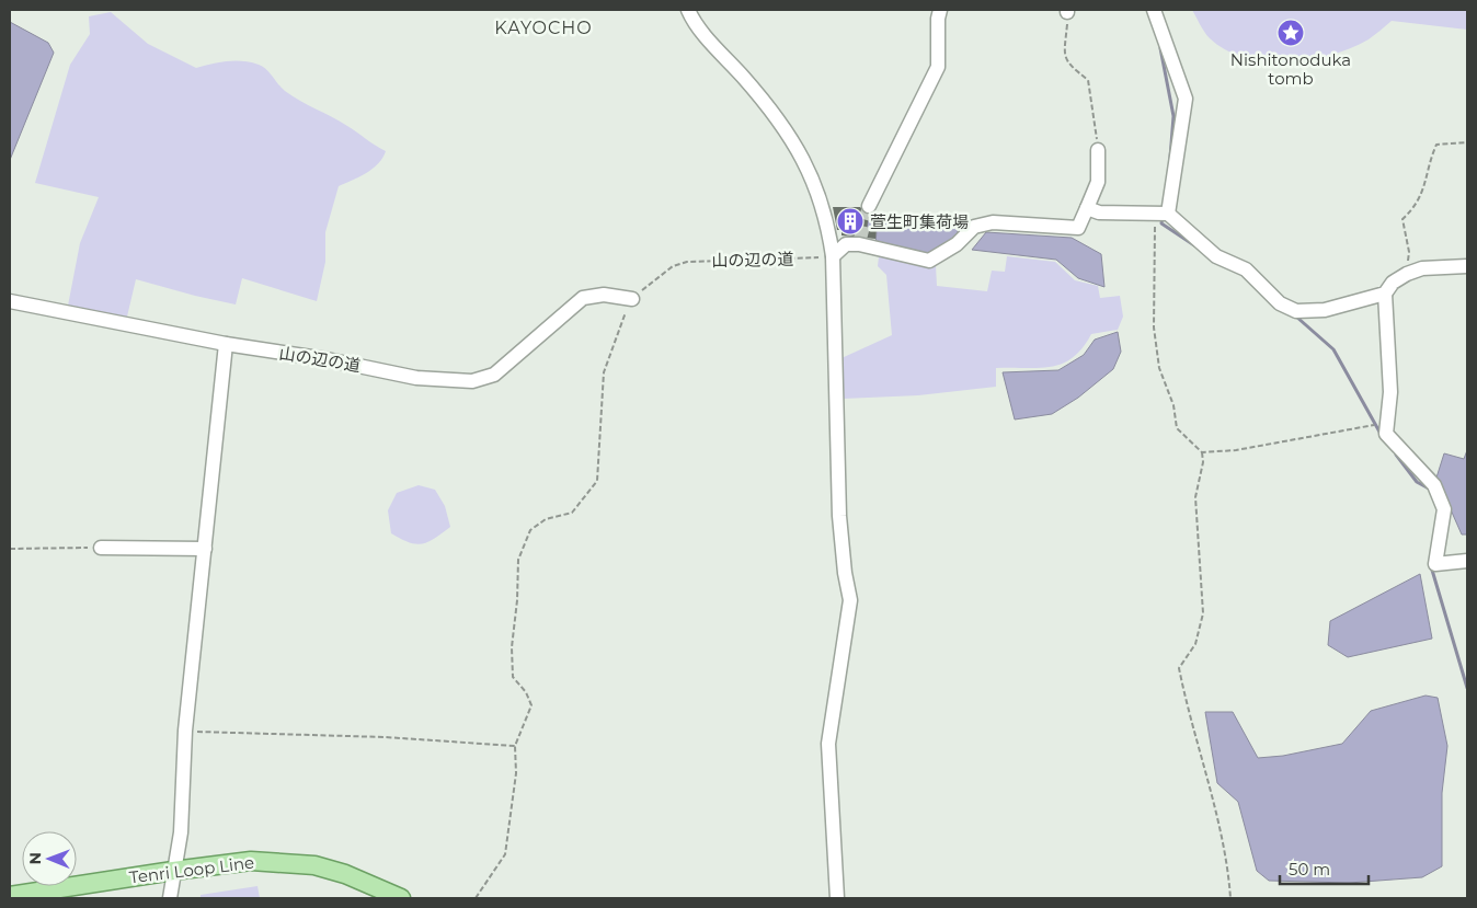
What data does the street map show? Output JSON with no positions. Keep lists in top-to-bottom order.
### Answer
{
  "streets": {
    "main road": ["Tenri Loop Line"],
    "street": ["山の辺の道"]
  },
  "districts": ["KAYOCHO"],
  "places": {
    "place": ["Nishitonoduka tomb"],
    "building": ["萱生町集荷場"]
  },
  "scale_bar": "50 m",
  "north": "left"
}
